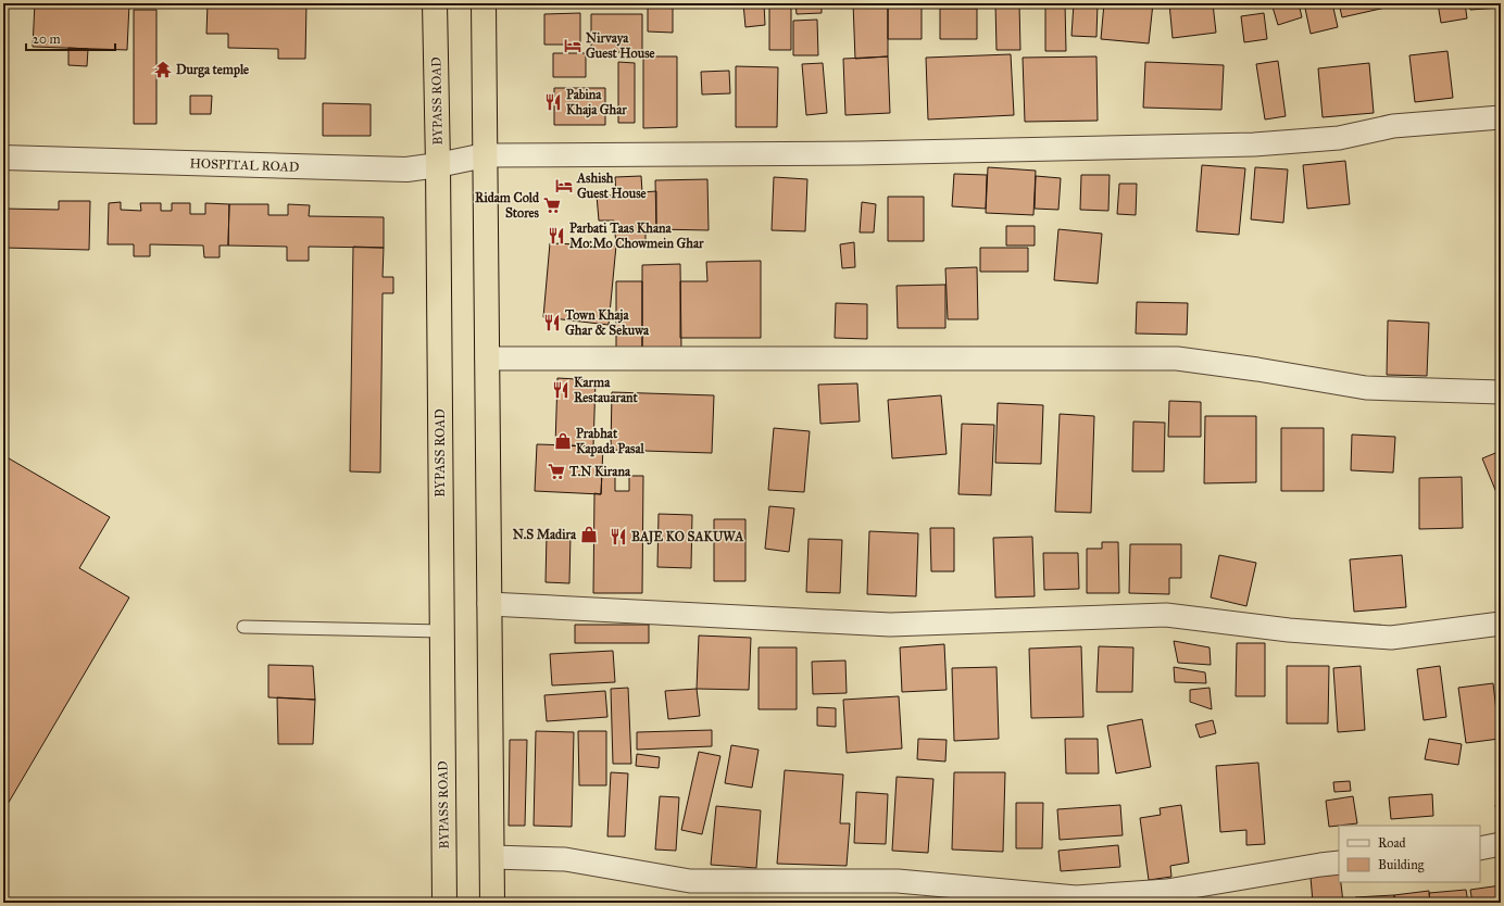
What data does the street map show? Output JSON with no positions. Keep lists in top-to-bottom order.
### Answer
{
  "streets": {
    "highway": ["BYPASS ROAD"],
    "street": ["HOSPITAL ROAD"]
  },
  "crossings": [
    ["BYPASS ROAD", "HOSPITAL ROAD"]
  ],
  "places": {
    "hotel": ["Nirvaya Guest House", "Ashish Guest House"],
    "temple": ["Durga temple"],
    "restaurant": [
      "Pabina Khaja Ghar",
      "Parbati Taas Khana Mo:Mo Chowmein Ghar",
      "Town Khaja Ghar & Sekuwa",
      "Karma Restauarant",
      "BAJE KO SAKUWA"
    ],
    "supermarket": ["Ridam Cold Stores", "T.N Kirana"],
    "shop": ["Prabhat Kapada Pasal", "N.S Madira"]
  },
  "legend": ["Road", "Building"],
  "scale_bar": "20 m"
}
